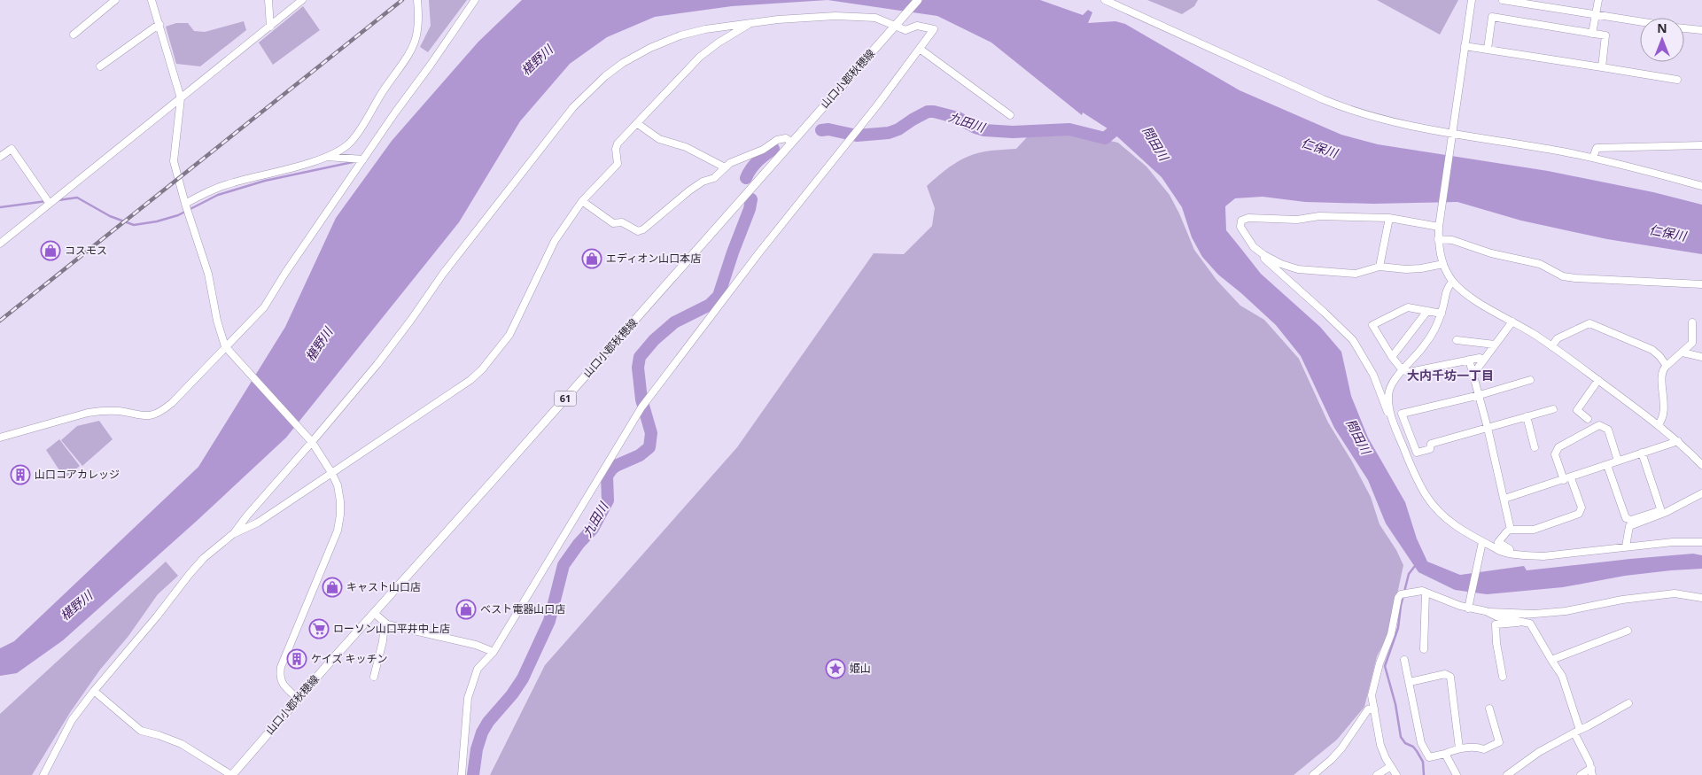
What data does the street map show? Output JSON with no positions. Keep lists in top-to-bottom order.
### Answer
{
  "streets": {
    "main road": ["山口小郡秋穂線", "61"]
  },
  "districts": ["大内千坊一丁目"],
  "water": [
    "椹野川",
    "九田川",
    "問田川",
    "仁保川"
  ],
  "places": {
    "shop": [
      "コスモス",
      "エディオン山口本店",
      "キャスト山口店",
      "ベスト電器山口店"
    ],
    "building": ["山口コアカレッジ", "ケイズ キッチン"],
    "supermarket": ["ローソン山口平井中上店"],
    "place": ["姫山"]
  },
  "north": "top"
}
